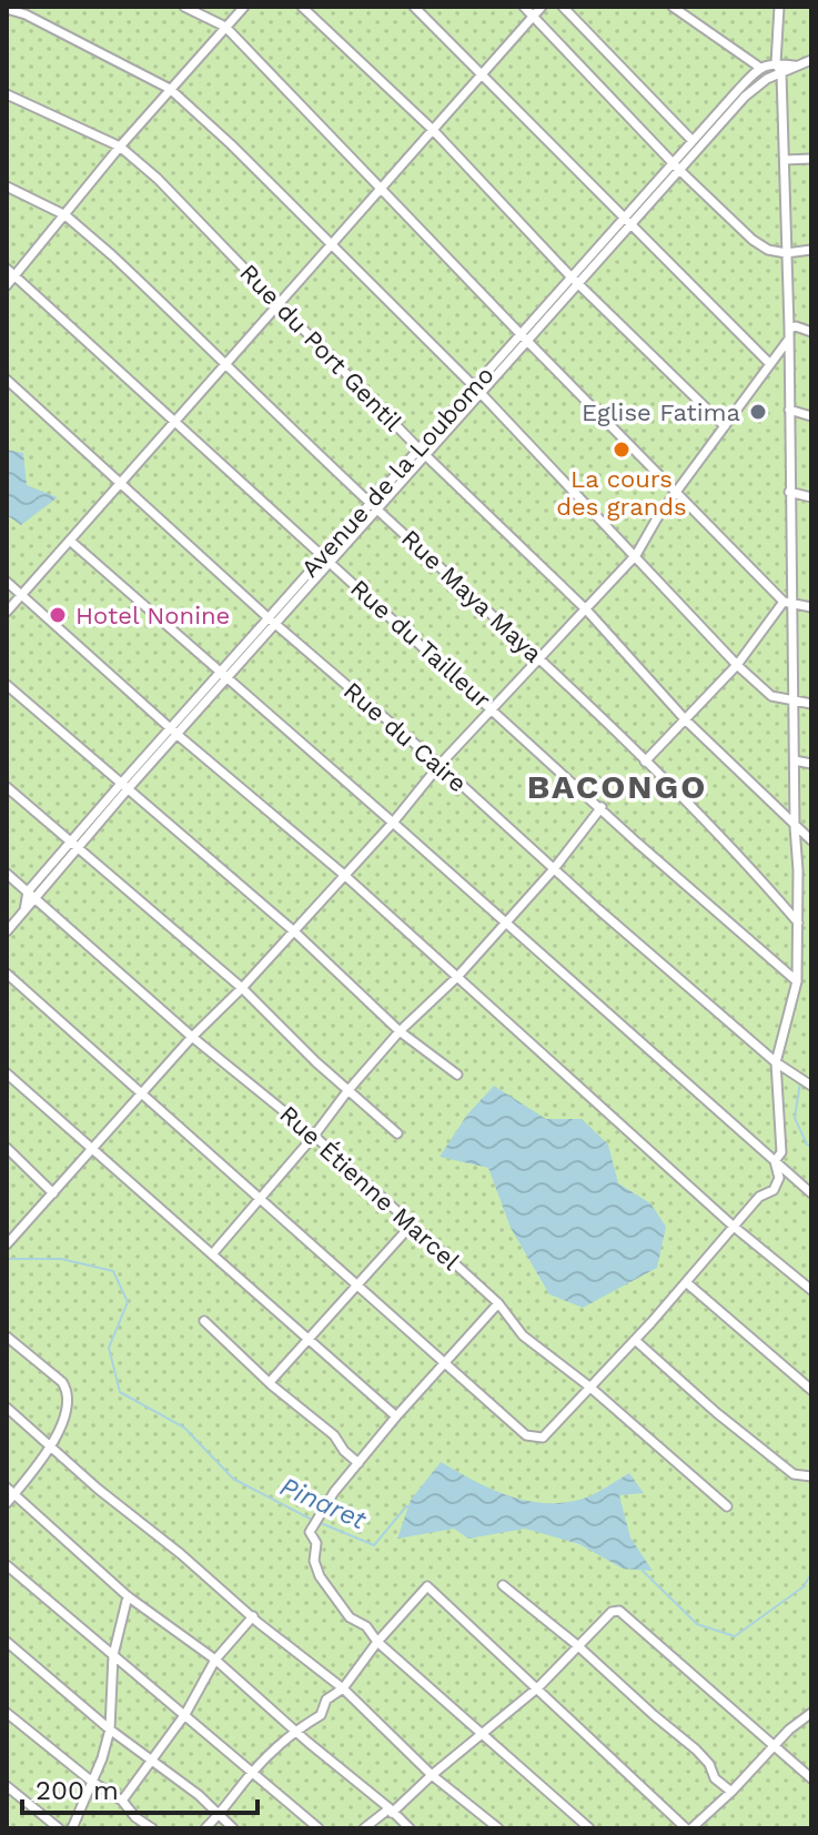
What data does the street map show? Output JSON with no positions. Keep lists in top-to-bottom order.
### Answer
{
  "streets": {
    "street": [
      "Rue du Port Gentil",
      "Avenue de la Loubomo",
      "Rue Maya Maya",
      "Rue du Tailleur",
      "Rue du Caire",
      "Rue Étienne Marcel"
    ]
  },
  "crossings": [
    ["Rue du Port Gentil", "Avenue de la Loubomo"],
    ["Avenue de la Loubomo", "Rue Maya Maya"],
    ["Avenue de la Loubomo", "Rue du Tailleur"],
    ["Avenue de la Loubomo", "Rue du Caire"],
    ["Avenue de la Loubomo", "Rue Étienne Marcel"]
  ],
  "districts": ["BACONGO"],
  "water": ["Pinaret"],
  "places": ["Eglise Fatima", "La cours des grands", "Hotel Nonine"],
  "scale_bar": "200 m"
}
